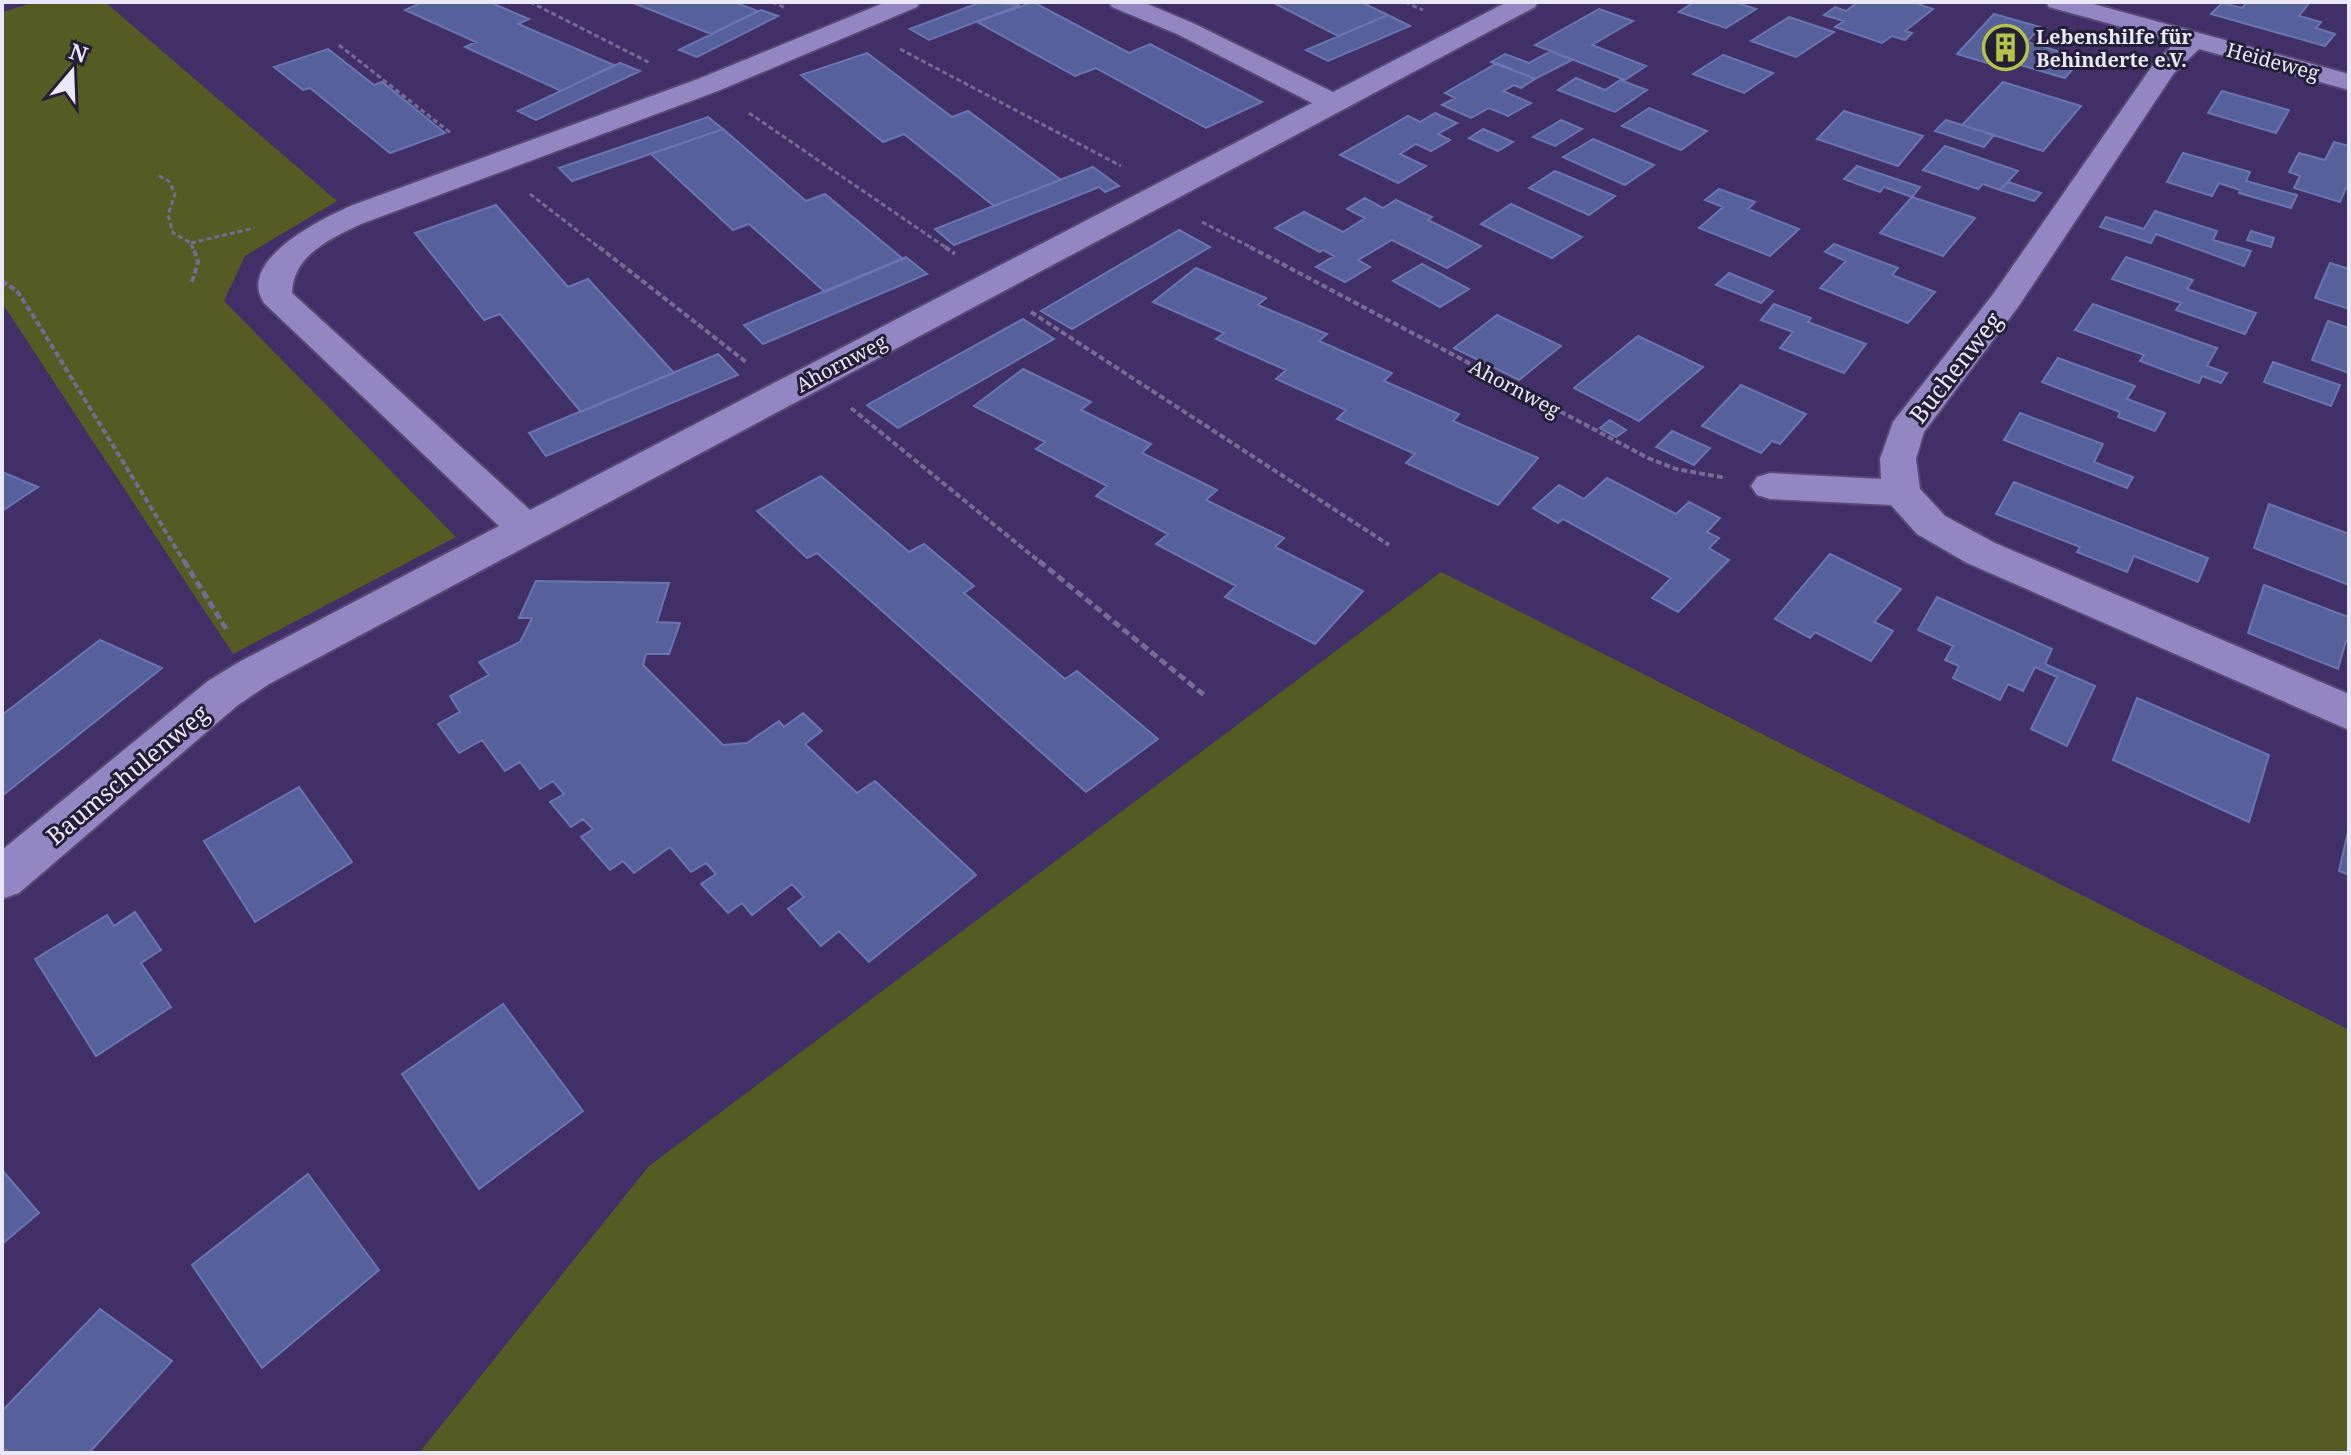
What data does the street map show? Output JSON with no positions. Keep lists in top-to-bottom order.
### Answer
{
  "streets": {
    "street": [
      "Heideweg",
      "Ahornweg",
      "Buchenweg",
      "Baumschulenweg"
    ]
  },
  "crossings": [
    ["Heideweg", "Buchenweg"],
    ["Ahornweg", "Baumschulenweg"]
  ],
  "places": {
    "building": ["Lebenshilfe für Behinderte e.V."]
  },
  "north": "top"
}
